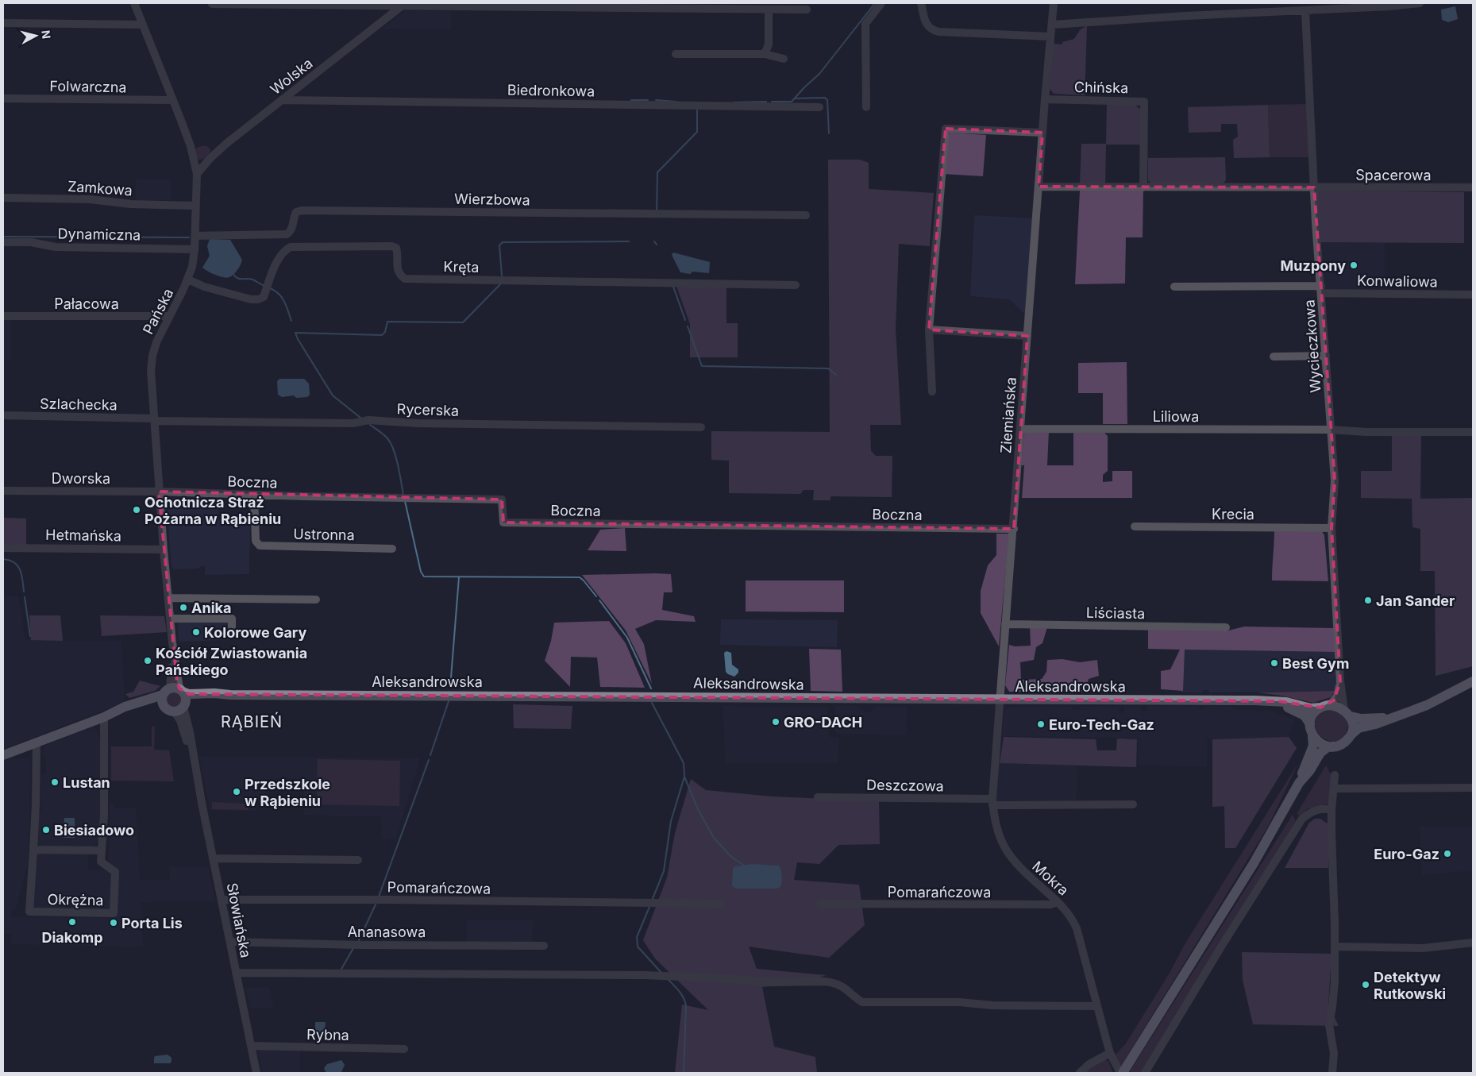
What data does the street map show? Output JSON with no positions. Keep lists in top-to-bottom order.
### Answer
{
  "streets": {
    "main road": ["Aleksandrowska"],
    "street": [
      "Wolska",
      "Folwarczna",
      "Chińska",
      "Biedronkowa",
      "Spacerowa",
      "Zamkowa",
      "Wierzbowa",
      "Dynamiczna",
      "Kręta",
      "Konwaliowa",
      "Pałacowa",
      "Pańska",
      "Wycieczkowa",
      "Szlachecka",
      "Rycerska",
      "Ziemiańska",
      "Liliowa",
      "Dworska",
      "Boczna",
      "Krecia",
      "Ustronna",
      "Hetmańska",
      "Liściasta",
      "Deszczowa",
      "Mokra",
      "Pomarańczowa",
      "Okrężna",
      "Słowiańska",
      "Ananasowa",
      "Rybna"
    ]
  },
  "crossings": [
    ["Wolska", "Biedronkowa"],
    ["Wolska", "Pańska"],
    ["Folwarczna", "Pańska"],
    ["Chińska", "Ziemiańska"],
    ["Spacerowa", "Wycieczkowa"],
    ["Zamkowa", "Pańska"],
    ["Wierzbowa", "Pańska"],
    ["Dynamiczna", "Pańska"],
    ["Kręta", "Pańska"],
    ["Konwaliowa", "Wycieczkowa"],
    ["Pałacowa", "Pańska"],
    ["Pańska", "Szlachecka"],
    ["Pańska", "Rycerska"],
    ["Pańska", "Dworska"],
    ["Pańska", "Boczna"],
    ["Pańska", "Hetmańska"],
    ["Pańska", "Aleksandrowska"],
    ["Wycieczkowa", "Liliowa"],
    ["Wycieczkowa", "Krecia"],
    ["Wycieczkowa", "Aleksandrowska"],
    ["Szlachecka", "Rycerska"],
    ["Ziemiańska", "Liliowa"],
    ["Ziemiańska", "Boczna"],
    ["Ziemiańska", "Liściasta"],
    ["Ziemiańska", "Aleksandrowska"],
    ["Ziemiańska", "Mokra"],
    ["Dworska", "Boczna"],
    ["Boczna", "Ustronna"],
    ["Aleksandrowska", "Mokra"],
    ["Aleksandrowska", "Słowiańska"],
    ["Deszczowa", "Mokra"],
    ["Mokra", "Pomarańczowa"],
    ["Pomarańczowa", "Słowiańska"],
    ["Słowiańska", "Ananasowa"],
    ["Słowiańska", "Rybna"]
  ],
  "districts": ["RĄBIEŃ"],
  "places": [
    "Muzpony",
    "Ochotnicza Straż Pożarna w Rąbieniu",
    "Jan Sander",
    "Anika",
    "Kolorowe Gary",
    "Kościół Zwiastowania Pańskiego",
    "Best Gym",
    "GRO-DACH",
    "Euro-Tech-Gaz",
    "Lustan",
    "Przedszkole w Rąbieniu",
    "Biesiadowo",
    "Euro-Gaz",
    "Diakomp",
    "Porta Lis",
    "Detektyw Rutkowski"
  ],
  "north": "right"
}
